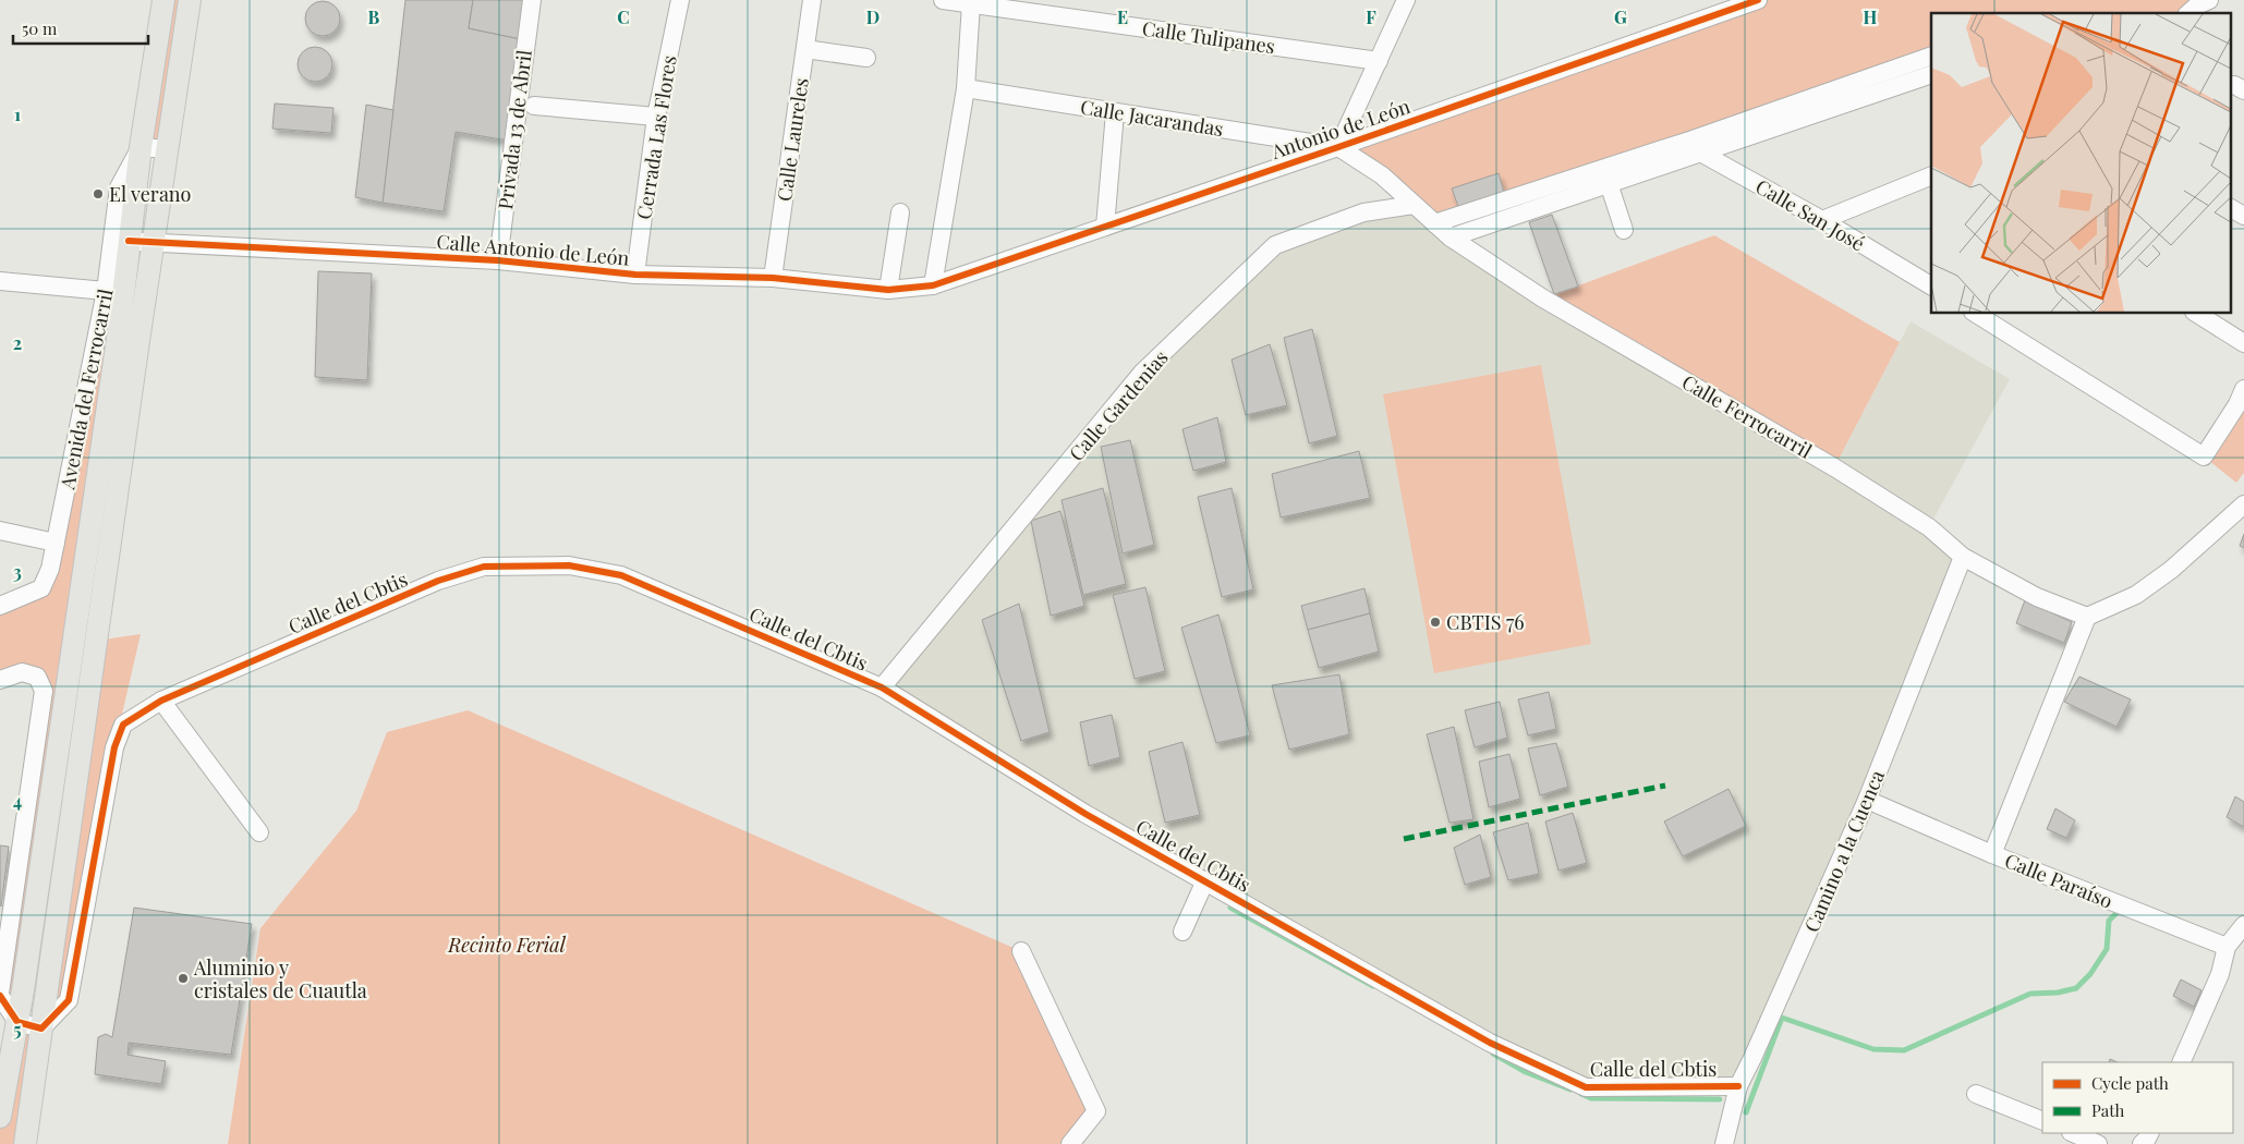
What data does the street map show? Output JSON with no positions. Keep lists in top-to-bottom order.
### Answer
{
  "streets": {
    "street": [
      "Calle Tulipanes",
      "Calle Jacarandas",
      "Antonio de León",
      "Privada 13 de Abril",
      "Cerrada Las Flores",
      "Calle Laureles",
      "Calle San José",
      "Calle Antonio de León",
      "Avenida del Ferrocarril",
      "Calle Gardenias",
      "Calle Ferrocarril",
      "Calle del Cbtis",
      "Camino a la Cuenca",
      "Calle Paraíso"
    ]
  },
  "crossings": [
    ["Calle Jacarandas", "Antonio de León"],
    ["Calle Jacarandas", "Calle Ferrocarril"],
    ["Antonio de León", "Calle Antonio de León"],
    ["Antonio de León", "Calle Ferrocarril"],
    ["Privada 13 de Abril", "Calle Antonio de León"],
    ["Cerrada Las Flores", "Calle Antonio de León"],
    ["Calle Laureles", "Calle Antonio de León"],
    ["Calle Gardenias", "Calle Ferrocarril"],
    ["Calle Gardenias", "Calle del Cbtis"],
    ["Calle Ferrocarril", "Camino a la Cuenca"],
    ["Calle del Cbtis", "Camino a la Cuenca"],
    ["Camino a la Cuenca", "Calle Paraíso"]
  ],
  "parks": ["Recinto Ferial"],
  "places": ["El verano", "CBTIS 76", "Aluminio y cristales de Cuautla"],
  "legend": ["Cycle path", "Path"],
  "scale_bar": "50 m",
  "grid": {
    "columns": [
      "B",
      "C",
      "D",
      "E",
      "F",
      "G",
      "H"
    ],
    "rows": [
      "1",
      "2",
      "3",
      "4",
      "5"
    ]
  }
}
